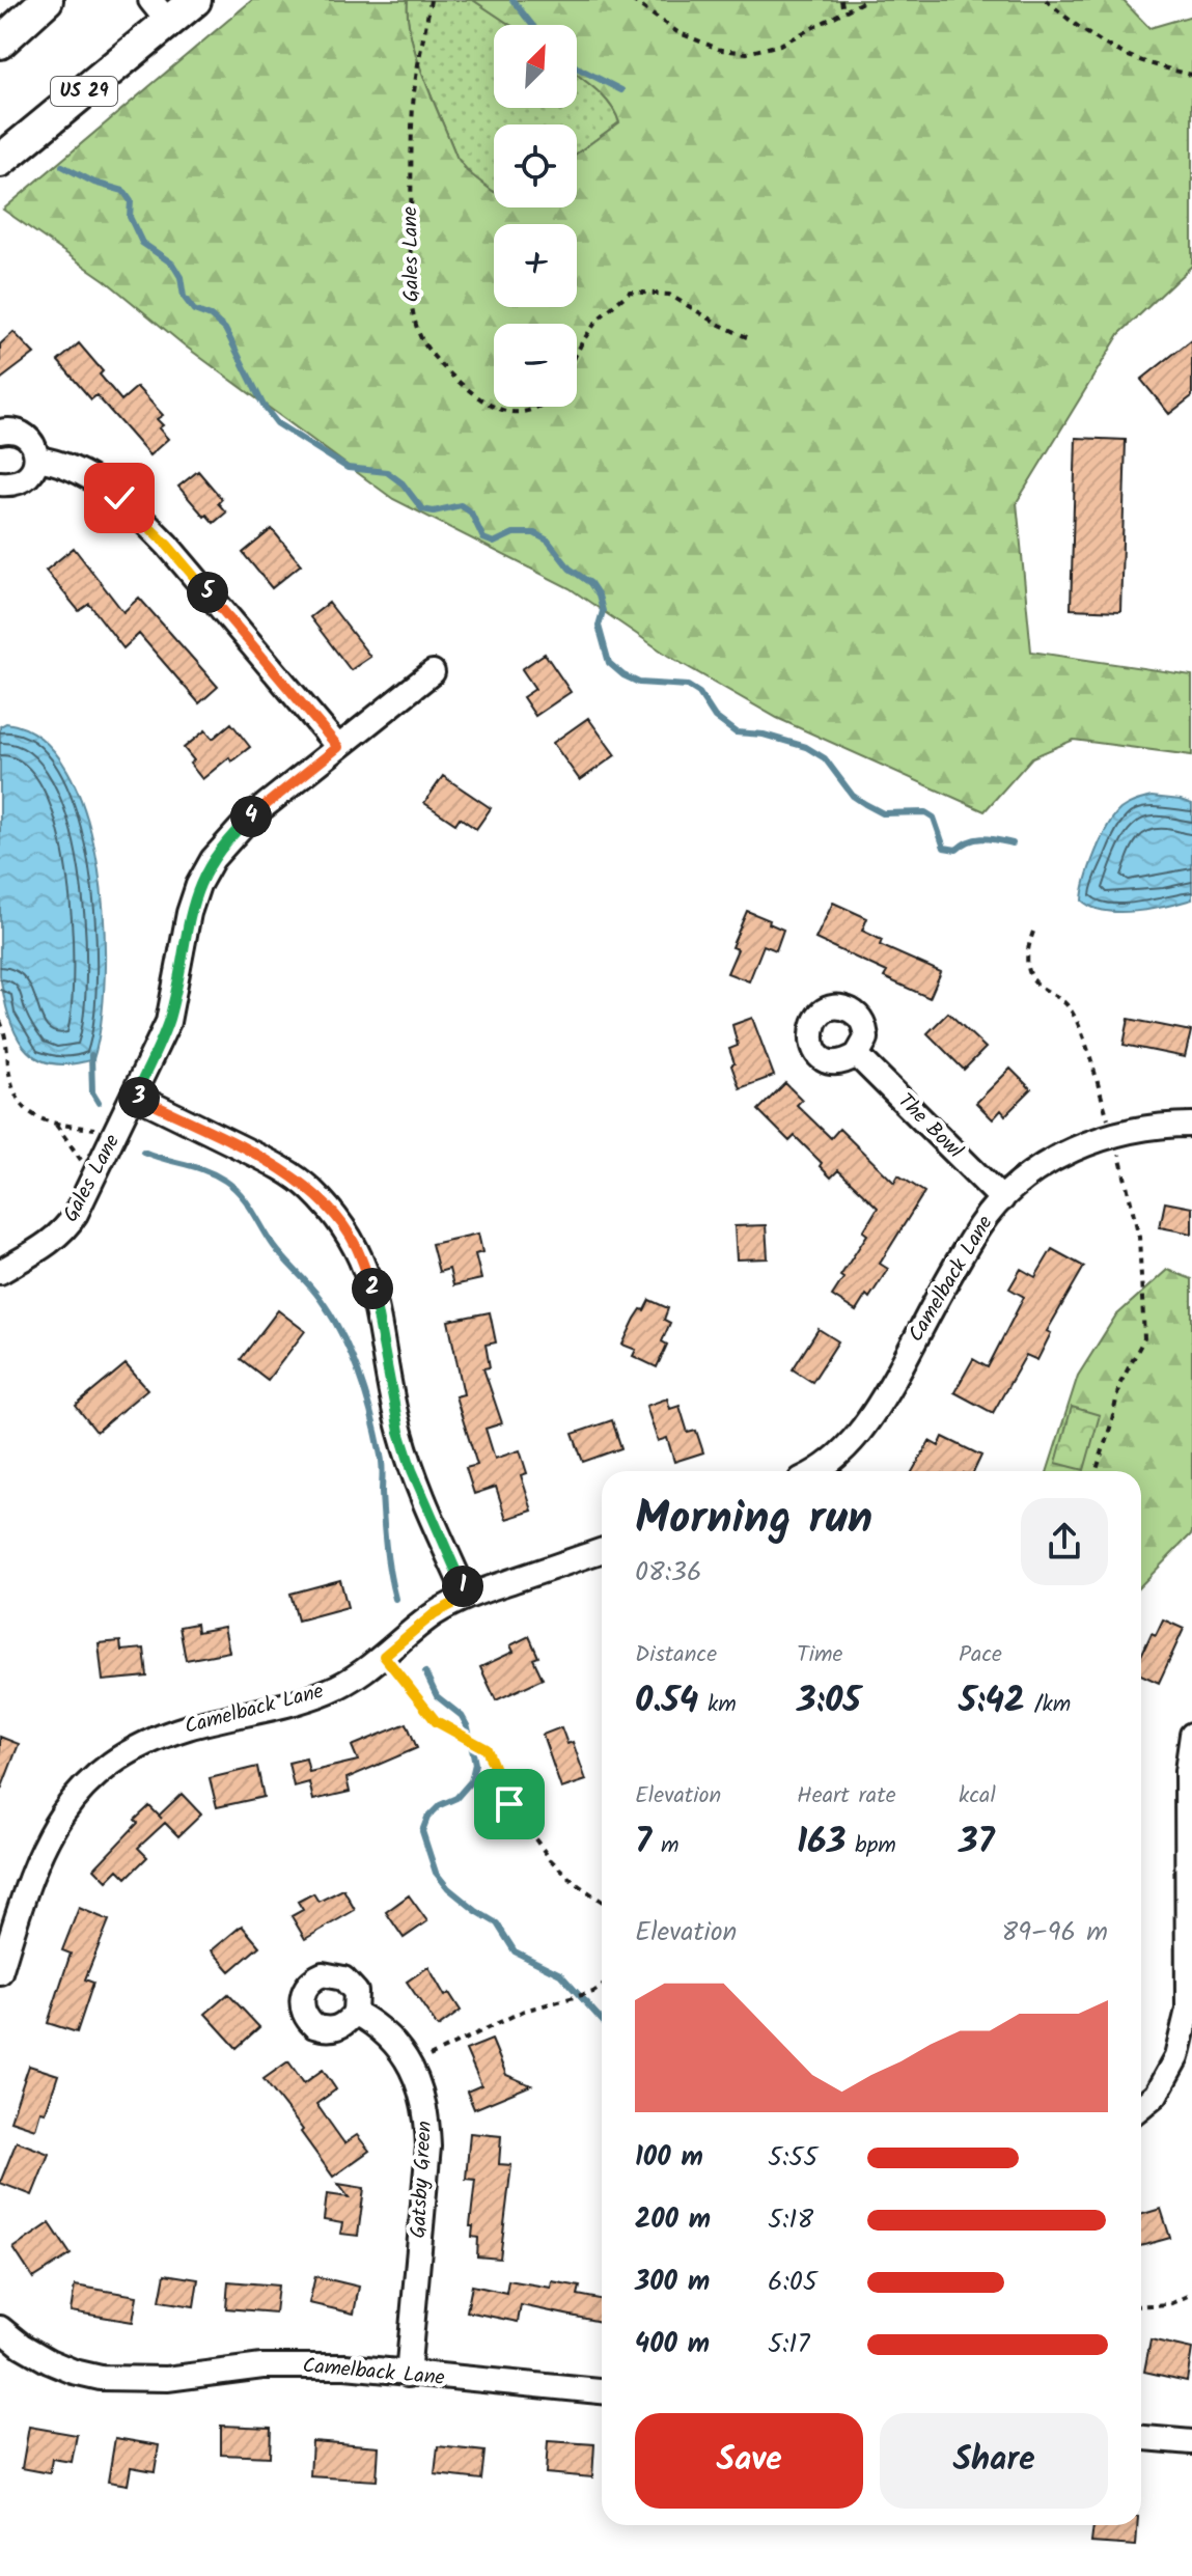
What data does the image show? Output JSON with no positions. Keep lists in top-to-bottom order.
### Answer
{
  "streets": {
    "highway": ["US 29"],
    "street": [
      "Gales Lane",
      "The Bowl",
      "Camelback Lane",
      "Gatsby Green"
    ]
  },
  "crossings": [
    ["The Bowl", "Camelback Lane"],
    ["Camelback Lane", "Gatsby Green"]
  ],
  "north": "top right",
  "page": {
    "map_buttons": ["+", "−"],
    "pins": [
      "5",
      "4",
      "3",
      "2",
      "1"
    ],
    "heading": ["Morning run", "08:36"],
    "stats": [
      ["Distance", "0.54 km"],
      ["Time", "3:05"],
      ["Pace", "5:42 /km"],
      ["Elevation", "7 m"],
      ["Heart rate", "163 bpm"],
      ["kcal", "37"]
    ],
    "chart": ["Elevation", "89–96 m"],
    "list": [
      {
        "name": "100 m",
        "note": "5:55"
      },
      {
        "name": "200 m",
        "note": "5:18"
      },
      {
        "name": "300 m",
        "note": "6:05"
      },
      {
        "name": "400 m",
        "note": "5:17"
      }
    ],
    "buttons": ["Save", "Share"]
  }
}
